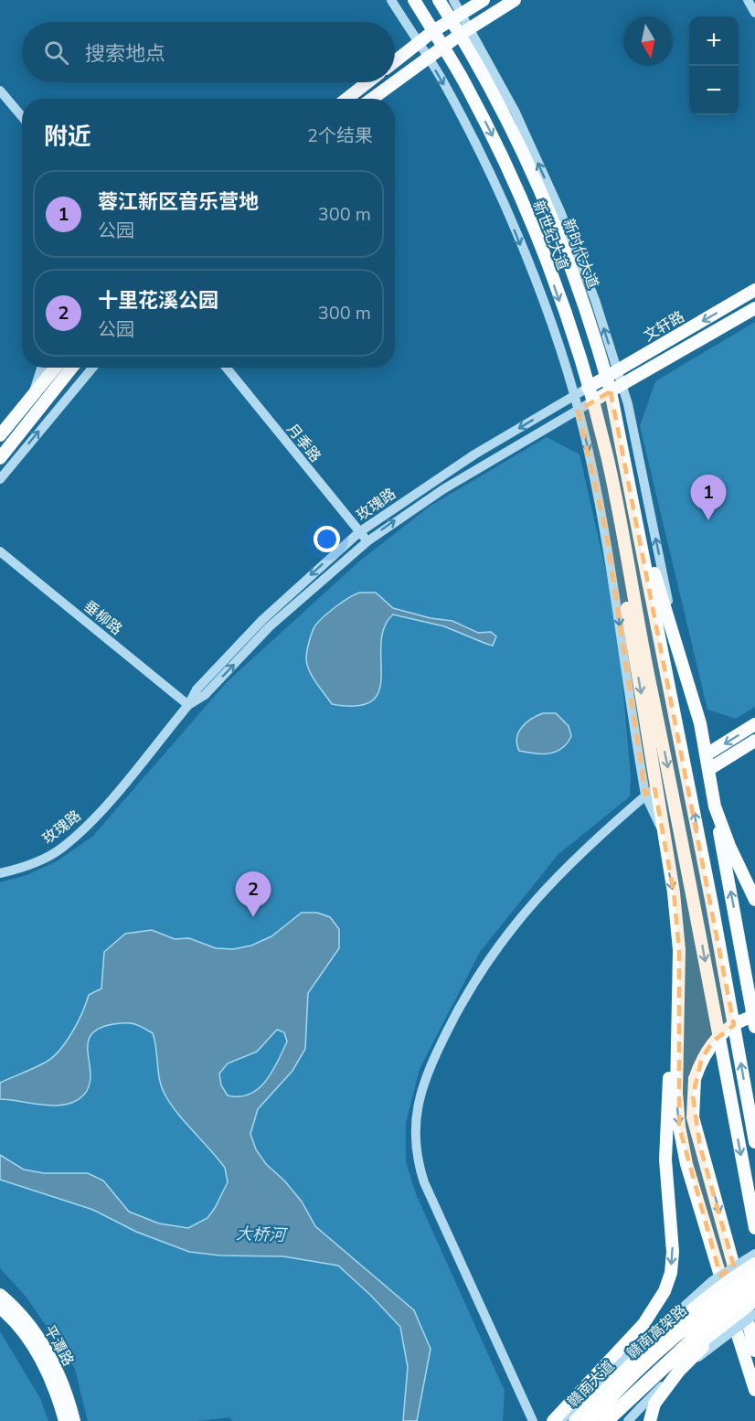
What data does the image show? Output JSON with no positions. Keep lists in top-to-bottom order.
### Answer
{
  "streets": {
    "highway": ["赣南高架路"],
    "main road": [
      "新世纪大道",
      "新时代大道",
      "文轩路",
      "平潭路",
      "赣南大道"
    ],
    "street": ["月季路", "玫瑰路", "垂柳路"]
  },
  "crossings": [
    ["新世纪大道", "文轩路"],
    ["新世纪大道", "玫瑰路"],
    ["新时代大道", "文轩路"],
    ["文轩路", "玫瑰路"],
    ["月季路", "玫瑰路"],
    ["玫瑰路", "垂柳路"]
  ],
  "one_way": ["新世纪大道", "新时代大道"],
  "water": ["大桥河"],
  "north": "bottom",
  "page": {
    "map_buttons": ["+", "−"],
    "search": "搜索地点",
    "heading": ["附近", "2个结果"],
    "list": [
      {
        "mark": "1",
        "name": "蓉江新区音乐营地",
        "note": "公园",
        "value": "300 m"
      },
      {
        "mark": "2",
        "name": "十里花溪公园",
        "note": "公园",
        "value": "300 m"
      }
    ],
    "pins": ["1", "2"]
  }
}
